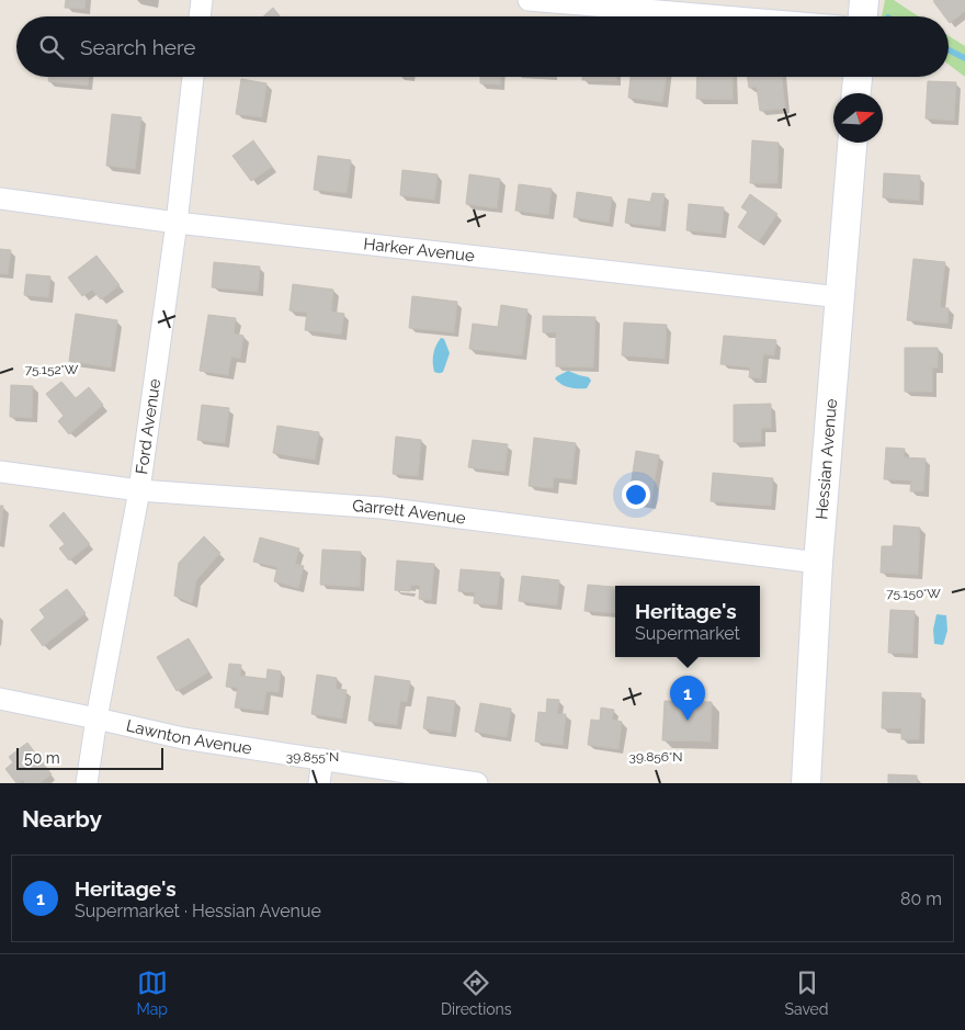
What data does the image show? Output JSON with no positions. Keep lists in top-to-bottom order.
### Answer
{
  "streets": {
    "main road": ["Hessian Avenue"],
    "street": [
      "Harker Avenue",
      "Ford Avenue",
      "Garrett Avenue",
      "Lawnton Avenue"
    ]
  },
  "crossings": [
    ["Harker Avenue", "Ford Avenue"],
    ["Harker Avenue", "Hessian Avenue"],
    ["Ford Avenue", "Garrett Avenue"],
    ["Ford Avenue", "Lawnton Avenue"],
    ["Hessian Avenue", "Garrett Avenue"]
  ],
  "scale_bar": "50 m",
  "north": "right",
  "page": {
    "search": "Search here",
    "popup": ["Heritage's", "Supermarket"],
    "pins": "1",
    "scale": "50 m",
    "heading": "Nearby",
    "list": [
      {
        "mark": "1",
        "name": "Heritage's",
        "note": "Supermarket · Hessian Avenue",
        "value": "80 m"
      }
    ],
    "nav": ["Map", "Directions", "Saved"]
  },
  "coordinates": [
    "75.152°W",
    "75.150°W",
    "39.855°N",
    "39.856°N"
  ]
}
